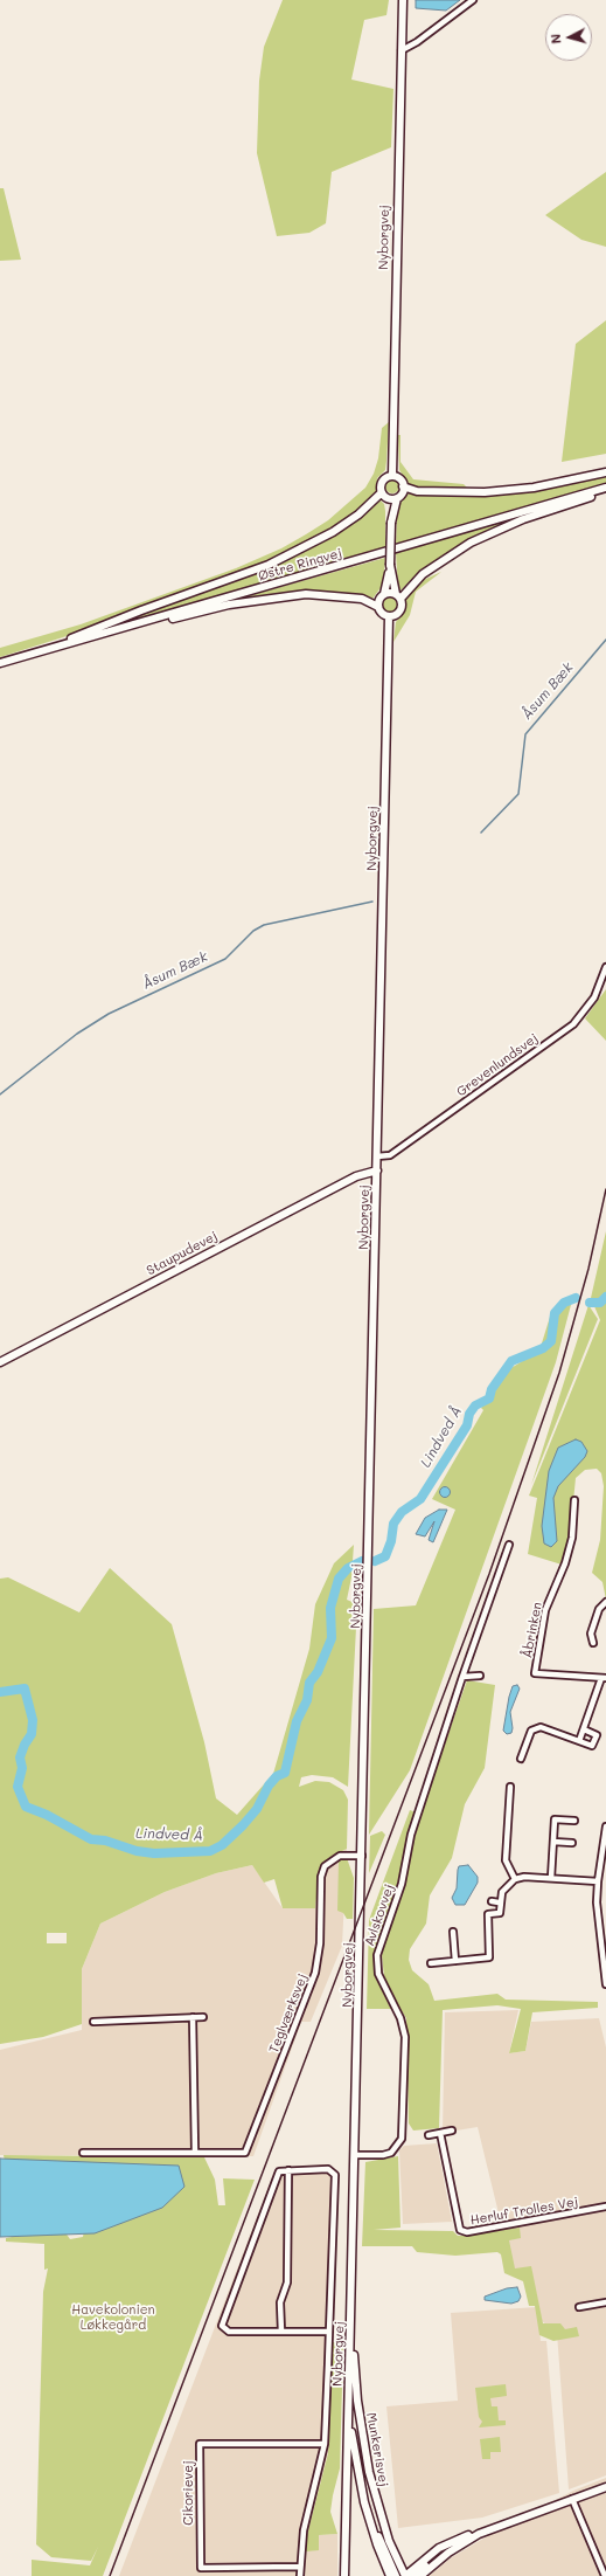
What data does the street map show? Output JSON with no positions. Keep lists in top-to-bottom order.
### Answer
{
  "streets": {
    "main road": [
      "Nyborgvej",
      "Østre Ringvej",
      "Staupudevej",
      "Munkerisvej"
    ],
    "street": [
      "Grevenlundsvej",
      "Åbrinken",
      "Avlskovvej",
      "Teglværksvej",
      "Herluf Trolles Vej",
      "Cikorievej"
    ]
  },
  "crossings": [
    ["Nyborgvej", "Grevenlundsvej"],
    ["Nyborgvej", "Staupudevej"],
    ["Nyborgvej", "Avlskovvej"],
    ["Nyborgvej", "Teglværksvej"],
    ["Nyborgvej", "Munkerisvej"]
  ],
  "water": ["Åsum Bæk", "Lindved Å"],
  "parks": ["Havekolonien Løkkegård"],
  "north": "left"
}
